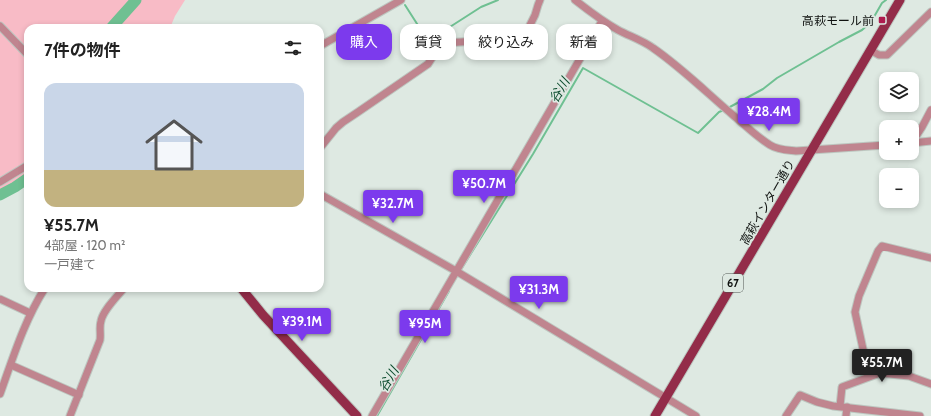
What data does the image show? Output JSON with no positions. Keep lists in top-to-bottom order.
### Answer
{
  "streets": {
    "main road": ["高萩インター通り", "67"]
  },
  "water": ["谷川"],
  "places": {
    "transit": ["高萩モール前"]
  },
  "page": {
    "chip": [
      "購入",
      "賃貸",
      "絞り込み",
      "新着"
    ],
    "heading": "7件の物件",
    "map_buttons": ["+", "−"],
    "list": [
      {
        "name": "¥55.7M",
        "note": "4部屋 · 120 m² · 一戸建て"
      }
    ],
    "price": [
      "¥28.4M",
      "¥50.7M",
      "¥32.7M",
      "¥31.3M",
      "¥39.1M",
      "¥95M",
      "¥55.7M"
    ]
  }
}
